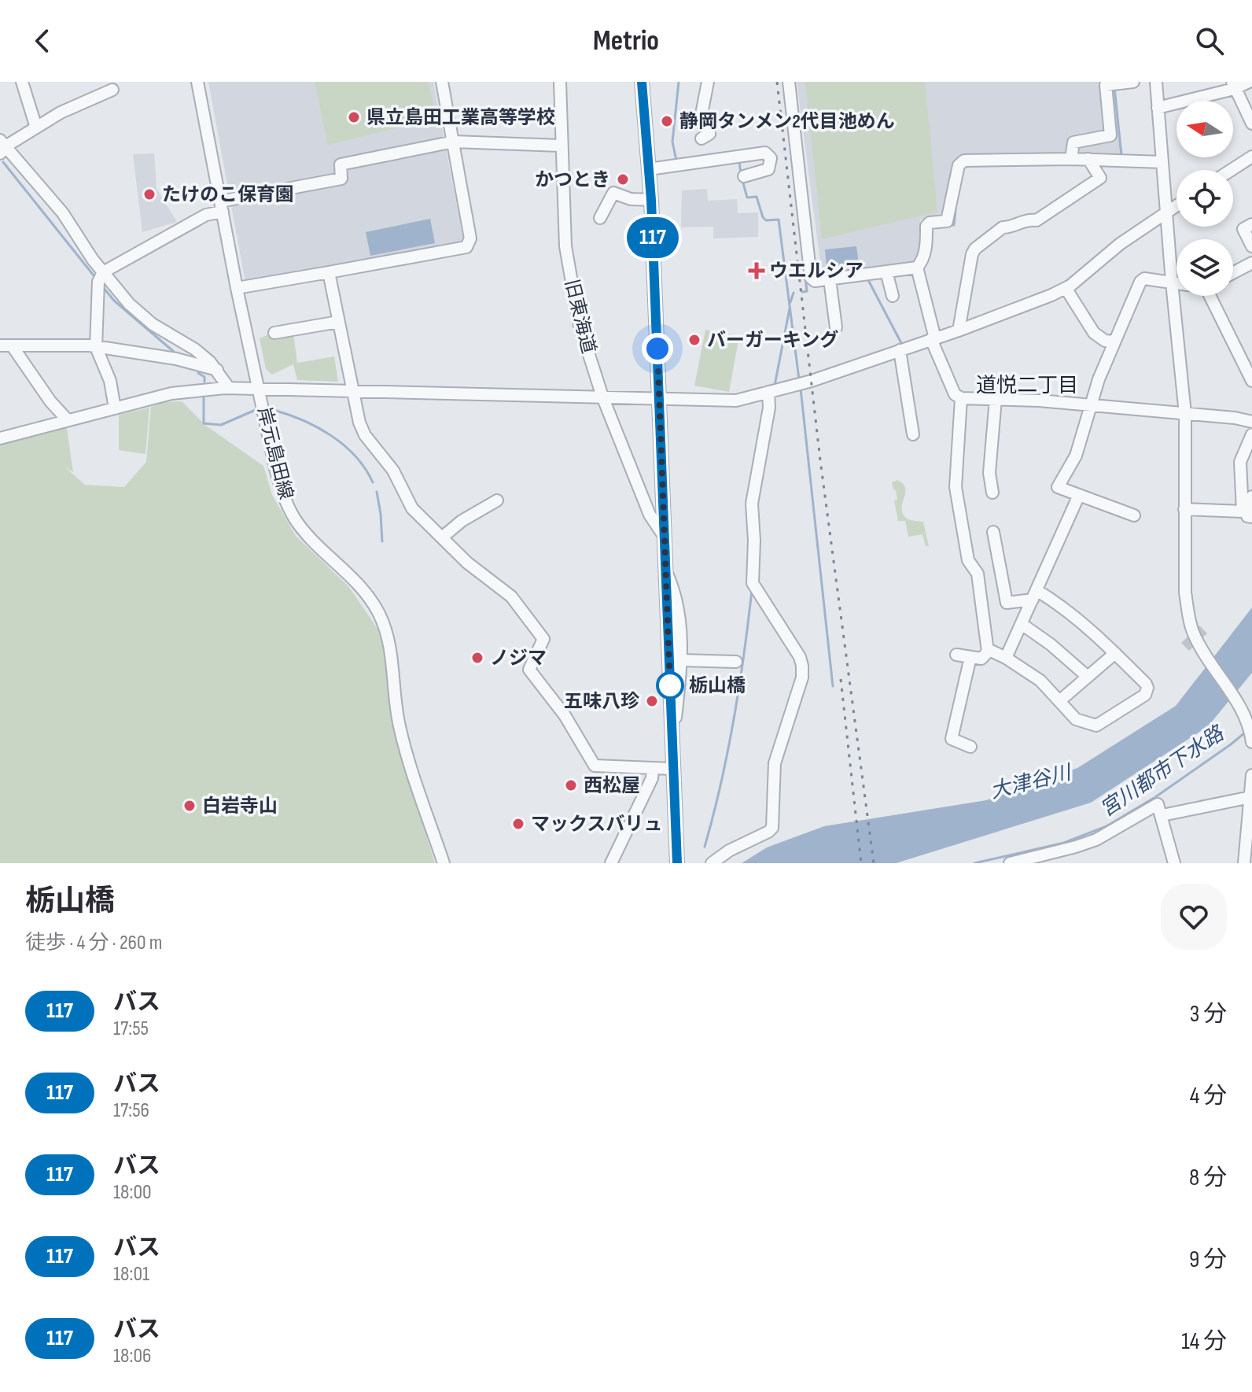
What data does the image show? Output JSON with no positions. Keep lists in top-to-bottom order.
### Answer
{
  "streets": {
    "street": ["旧東海道", "岸元島田線"]
  },
  "districts": ["道悦二丁目"],
  "water": ["宮川都市下水路", "大津谷川"],
  "places": {
    "other": [
      "県立島田工業高等学校",
      "静岡タンメン2代目池めん",
      "かつとき",
      "たけのこ保育園",
      "バーガーキング",
      "ノジマ",
      "栃山橋",
      "五味八珍",
      "西松屋",
      "白岩寺山",
      "マックスバリュ"
    ],
    "health": ["ウエルシア"]
  },
  "lines": ["bus line 117"],
  "north": "left",
  "page": {
    "header": "Metrio",
    "on_map": "117",
    "heading": ["栃山橋", "徒歩 · 4 分 · 260 m"],
    "list": [
      {
        "mark": "117",
        "name": "バス",
        "note": "17:55",
        "value": "3 分"
      },
      {
        "mark": "117",
        "name": "バス",
        "note": "17:56",
        "value": "4 分"
      },
      {
        "mark": "117",
        "name": "バス",
        "note": "18:00",
        "value": "8 分"
      },
      {
        "mark": "117",
        "name": "バス",
        "note": "18:01",
        "value": "9 分"
      },
      {
        "mark": "117",
        "name": "バス",
        "note": "18:06",
        "value": "14 分"
      }
    ]
  }
}
